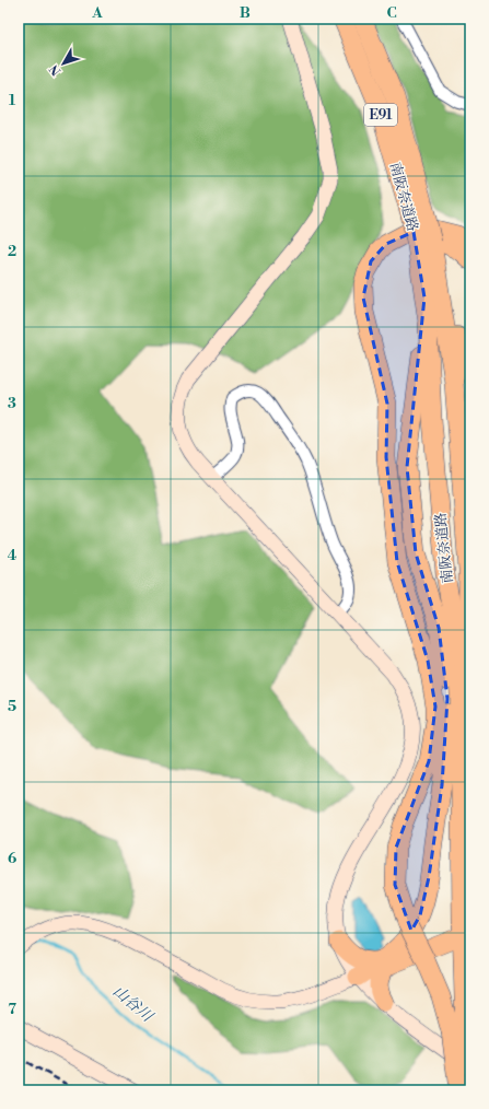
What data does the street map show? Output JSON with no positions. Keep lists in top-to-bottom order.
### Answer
{
  "streets": {
    "highway": ["E91", "南阪奈道路"]
  },
  "crossings": [
    ["E91", "南阪奈道路"]
  ],
  "water": ["山谷川"],
  "north": "bottom left",
  "grid": {
    "columns": ["A", "B", "C"],
    "rows": [
      "1",
      "2",
      "3",
      "4",
      "5",
      "6",
      "7"
    ]
  }
}
